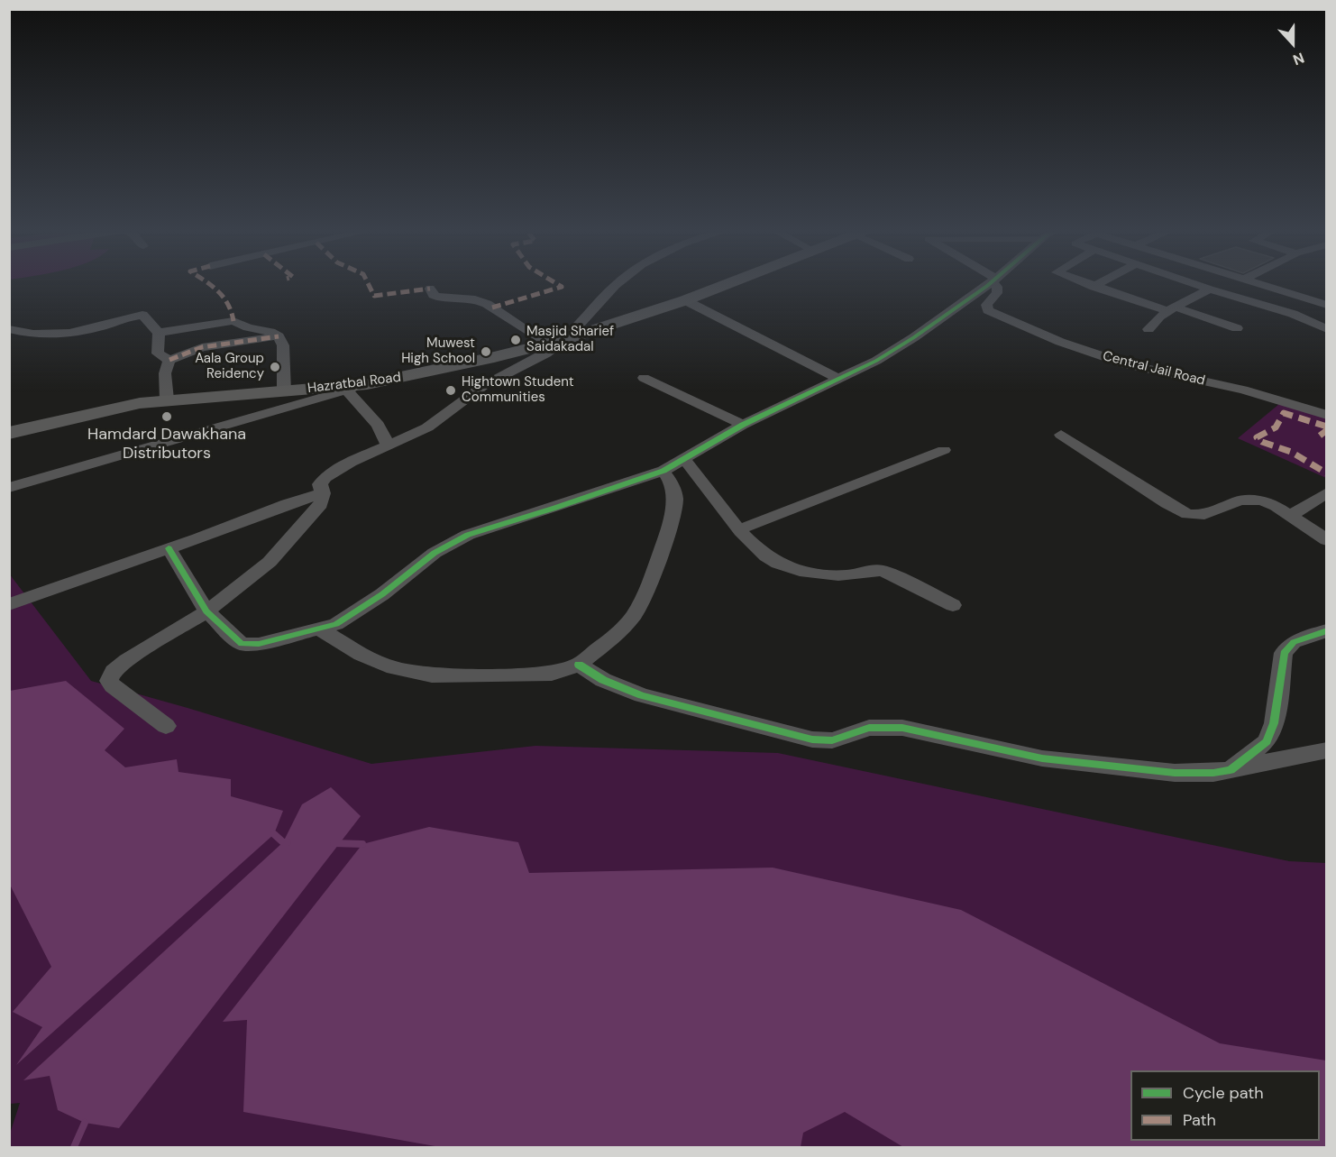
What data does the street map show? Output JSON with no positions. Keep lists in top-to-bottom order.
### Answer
{
  "streets": {
    "main road": ["Hazratbal Road"],
    "street": ["Central Jail Road"]
  },
  "places": [
    "Masjid Sharief Saidakadal",
    "Muwest High School",
    "Aala Group Reidency",
    "Hightown Student Communities",
    "Hamdard Dawakhana Distributors"
  ],
  "legend": ["Cycle path", "Path"],
  "north": "bottom"
}
